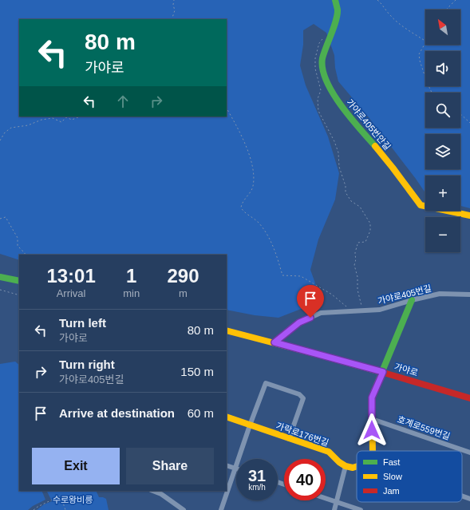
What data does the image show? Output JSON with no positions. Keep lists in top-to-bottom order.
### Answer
{
  "streets": {
    "street": [
      "가야로405번안길",
      "가야로405번길",
      "가야로",
      "호계로559번길",
      "가락로176번길"
    ]
  },
  "crossings": [
    ["가야로405번길", "가야로"]
  ],
  "parks": ["수로왕비릉"],
  "legend": ["Fast", "Slow", "Jam"],
  "north": "top left",
  "page": {
    "map_buttons": ["+", "−"],
    "turn": ["80 m", "가야로"],
    "eta": [
      "13:01",
      "Arrival",
      "1",
      "min",
      "290",
      "m"
    ],
    "list": [
      {
        "name": "Turn left",
        "note": "가야로",
        "value": "80 m"
      },
      {
        "name": "Turn right",
        "note": "가야로405번길",
        "value": "150 m"
      },
      {
        "name": "Arrive at destination",
        "value": "60 m"
      }
    ],
    "buttons": ["Exit", "Share"],
    "speed": "31 km/h",
    "limit": "40"
  }
}
